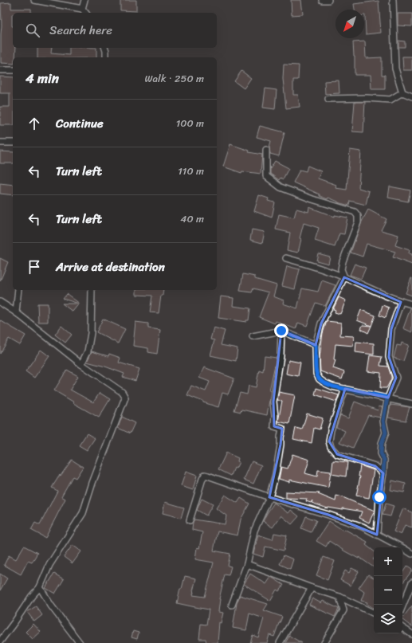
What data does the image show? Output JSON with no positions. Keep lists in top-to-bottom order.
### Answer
{
  "north": "bottom left",
  "page": {
    "search": "Search here",
    "heading": ["4 min", "Walk · 250 m"],
    "list": [
      ["Continue", "100 m"],
      ["Turn left", "110 m"],
      ["Turn left", "40 m"],
      "Arrive at destination"
    ],
    "map_buttons": ["+", "−"]
  }
}
